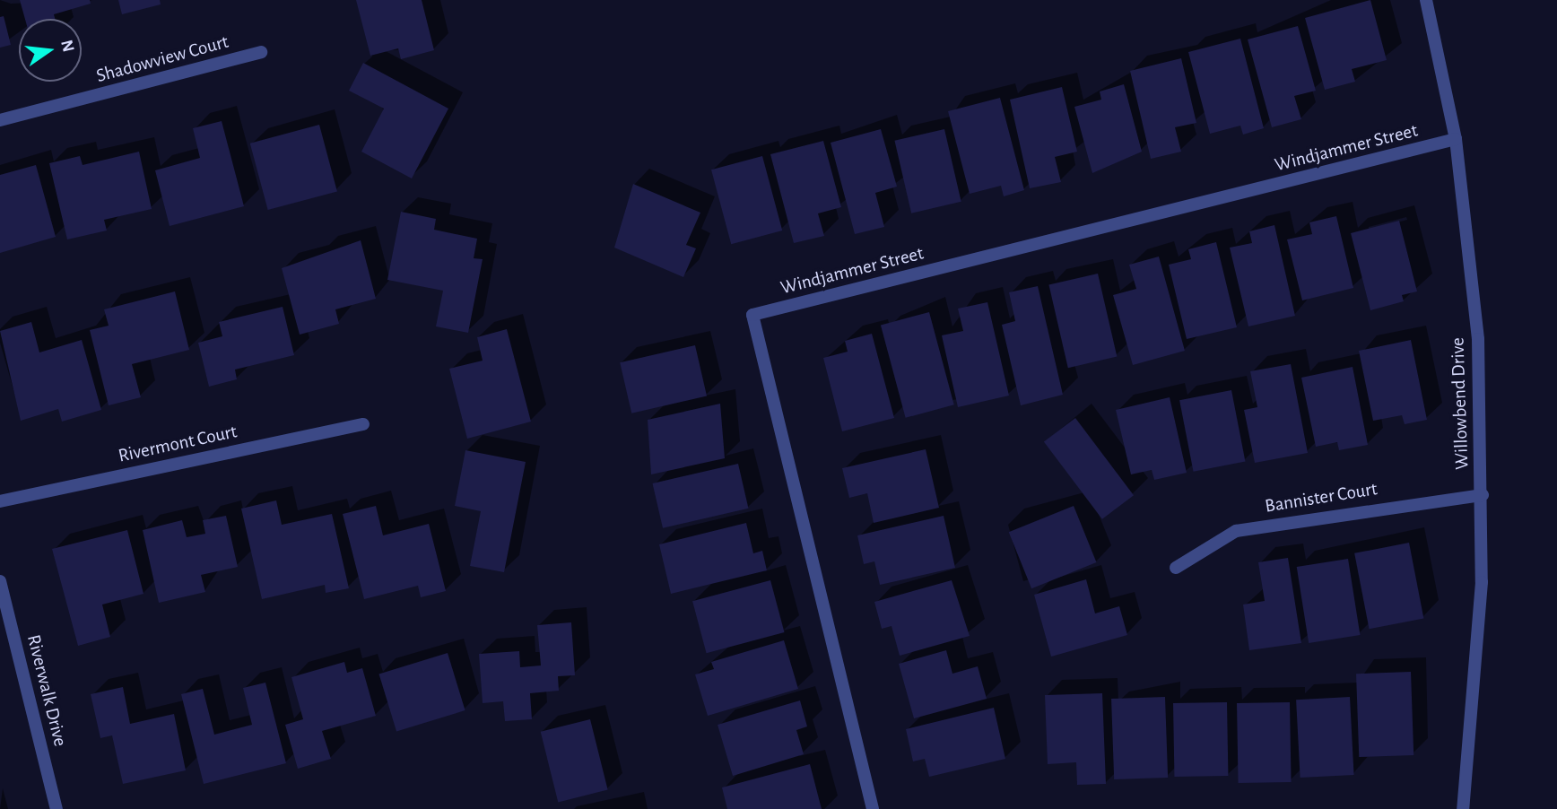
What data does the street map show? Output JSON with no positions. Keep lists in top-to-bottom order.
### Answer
{
  "streets": {
    "street": [
      "Shadowview Court",
      "Windjammer Street",
      "Willowbend Drive",
      "Rivermont Court",
      "Bannister Court",
      "Riverwalk Drive"
    ]
  },
  "crossings": [
    ["Windjammer Street", "Willowbend Drive"],
    ["Willowbend Drive", "Bannister Court"]
  ],
  "north": "right"
}
